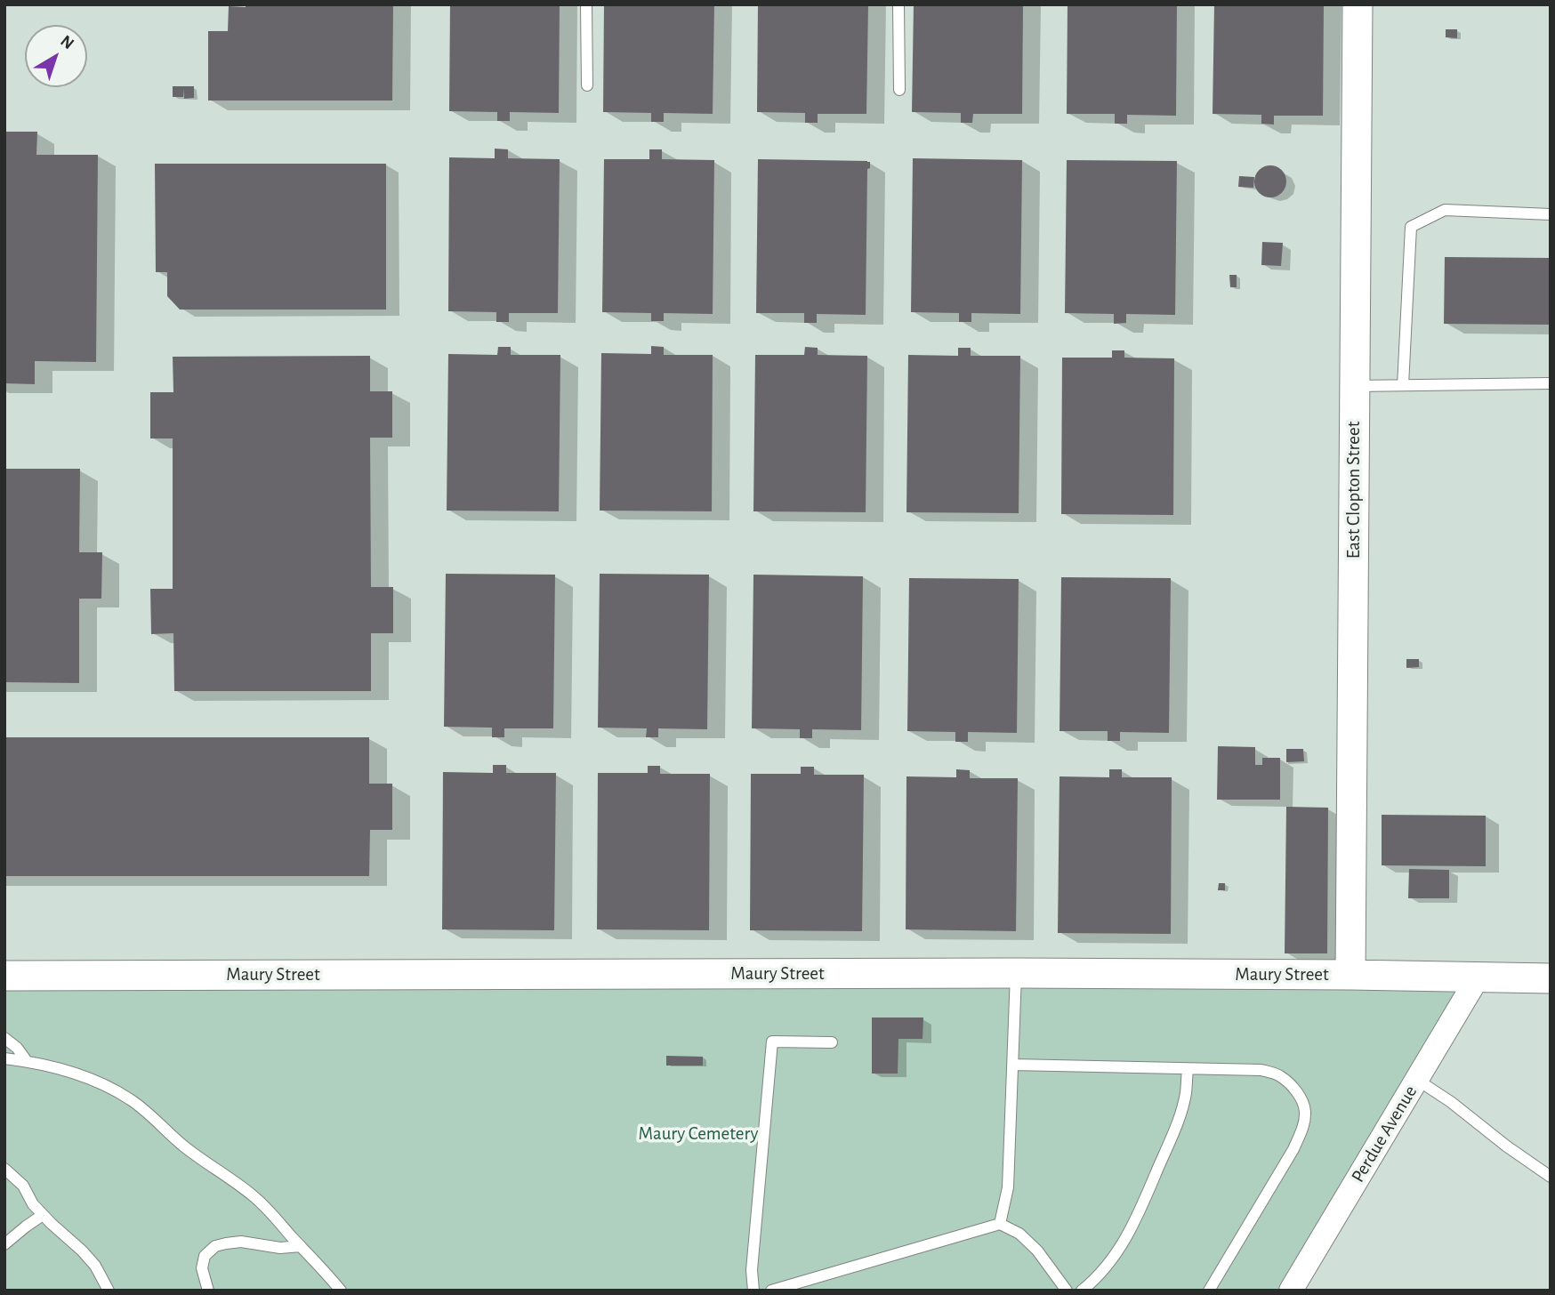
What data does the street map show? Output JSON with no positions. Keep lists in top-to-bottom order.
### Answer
{
  "streets": {
    "street": ["East Clopton Street", "Maury Street", "Perdue Avenue"]
  },
  "crossings": [
    ["East Clopton Street", "Maury Street"],
    ["Maury Street", "Perdue Avenue"]
  ],
  "parks": ["Maury Cemetery"],
  "north": "top right"
}
